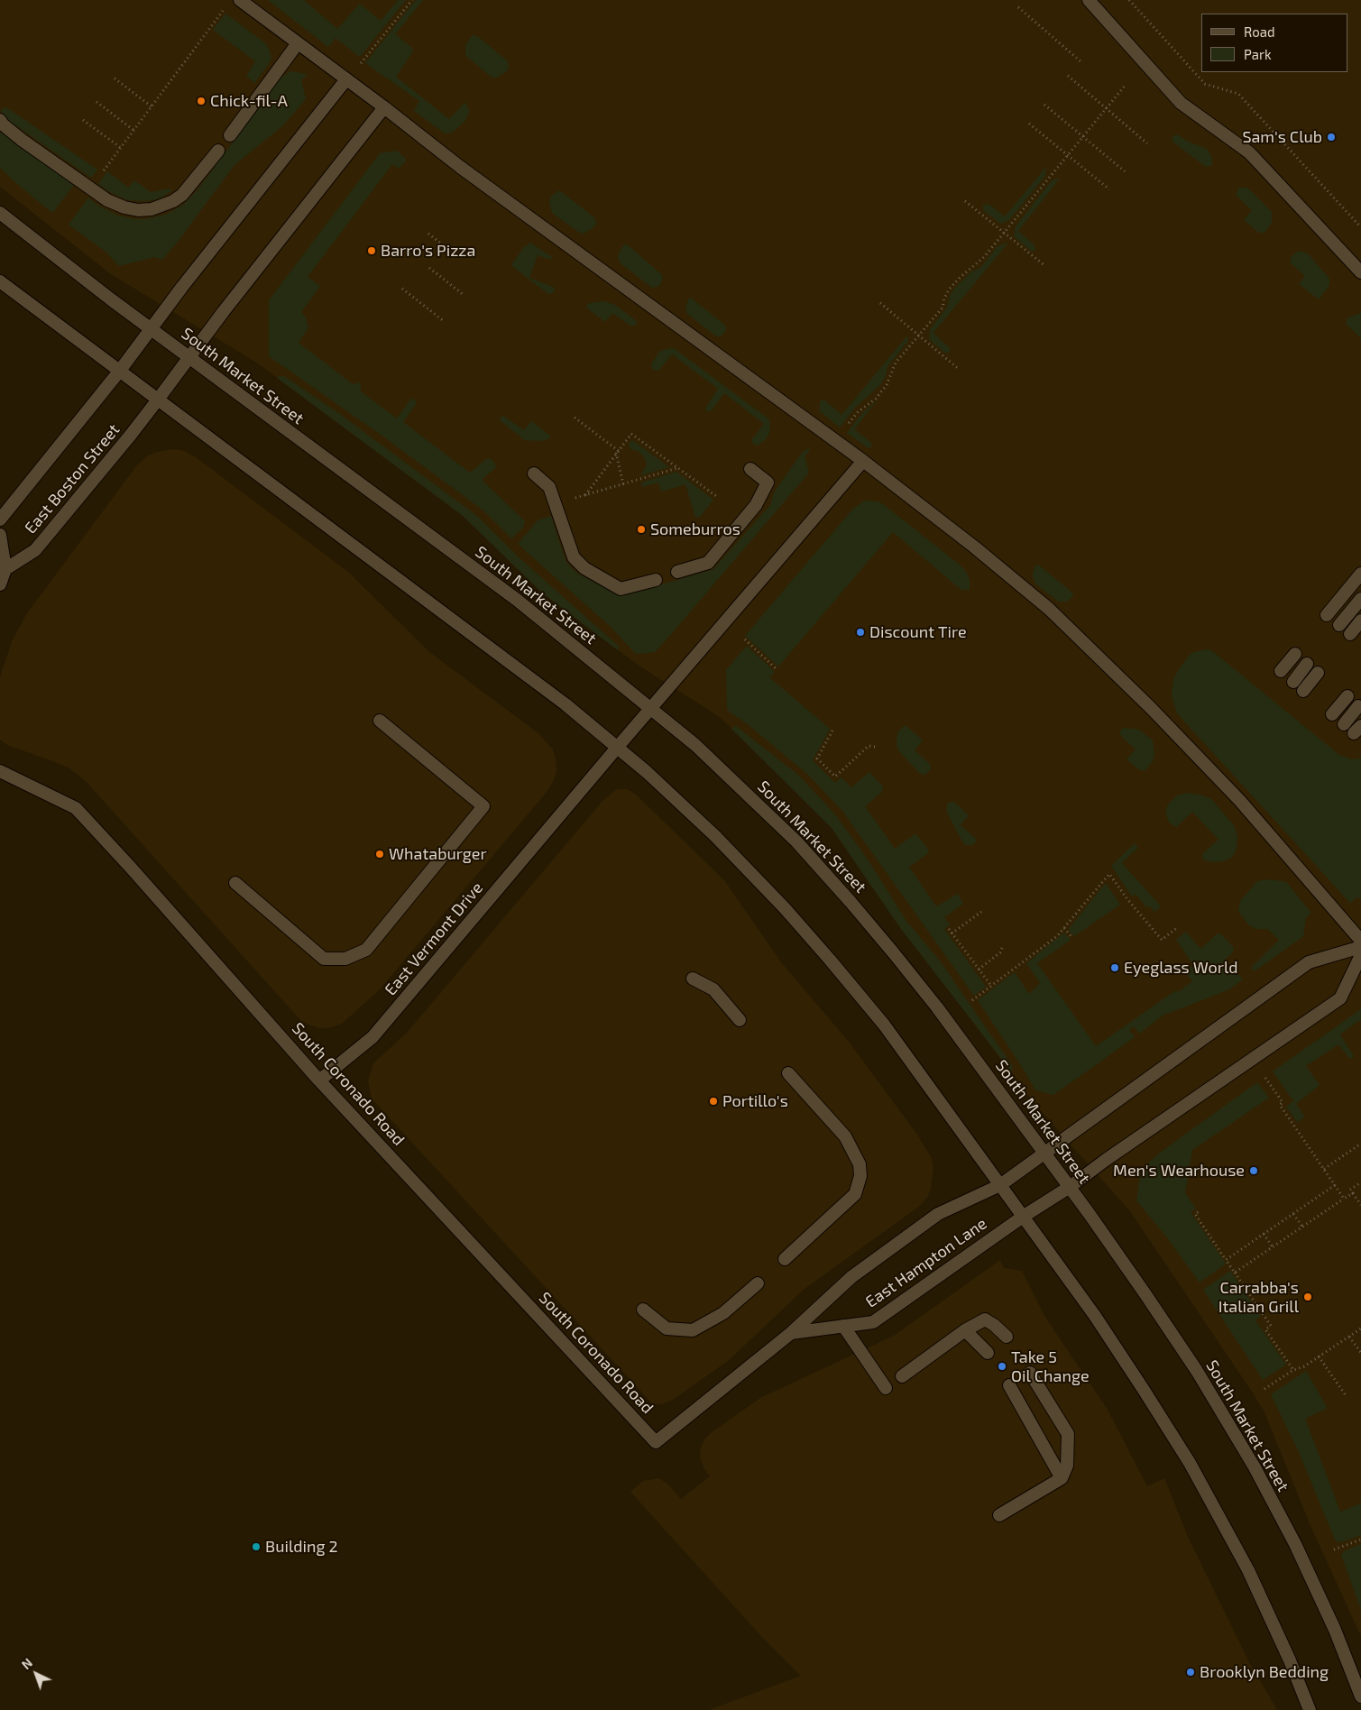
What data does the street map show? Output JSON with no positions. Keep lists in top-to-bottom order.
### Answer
{
  "streets": {
    "street": [
      "South Market Street",
      "East Boston Street",
      "East Vermont Drive",
      "South Coronado Road",
      "East Hampton Lane"
    ]
  },
  "crossings": [
    ["South Market Street", "East Boston Street"],
    ["South Market Street", "East Vermont Drive"],
    ["South Market Street", "East Hampton Lane"],
    ["East Vermont Drive", "South Coronado Road"],
    ["South Coronado Road", "East Hampton Lane"]
  ],
  "places": [
    "Chick-fil-A",
    "Sam's Club",
    "Barro's Pizza",
    "Someburros",
    "Discount Tire",
    "Whataburger",
    "Eyeglass World",
    "Portillo's",
    "Men's Wearhouse",
    "Carrabba's Italian Grill",
    "Take 5 Oil Change",
    "Building 2",
    "Brooklyn Bedding"
  ],
  "legend": ["Road", "Park"],
  "north": "top left"
}
